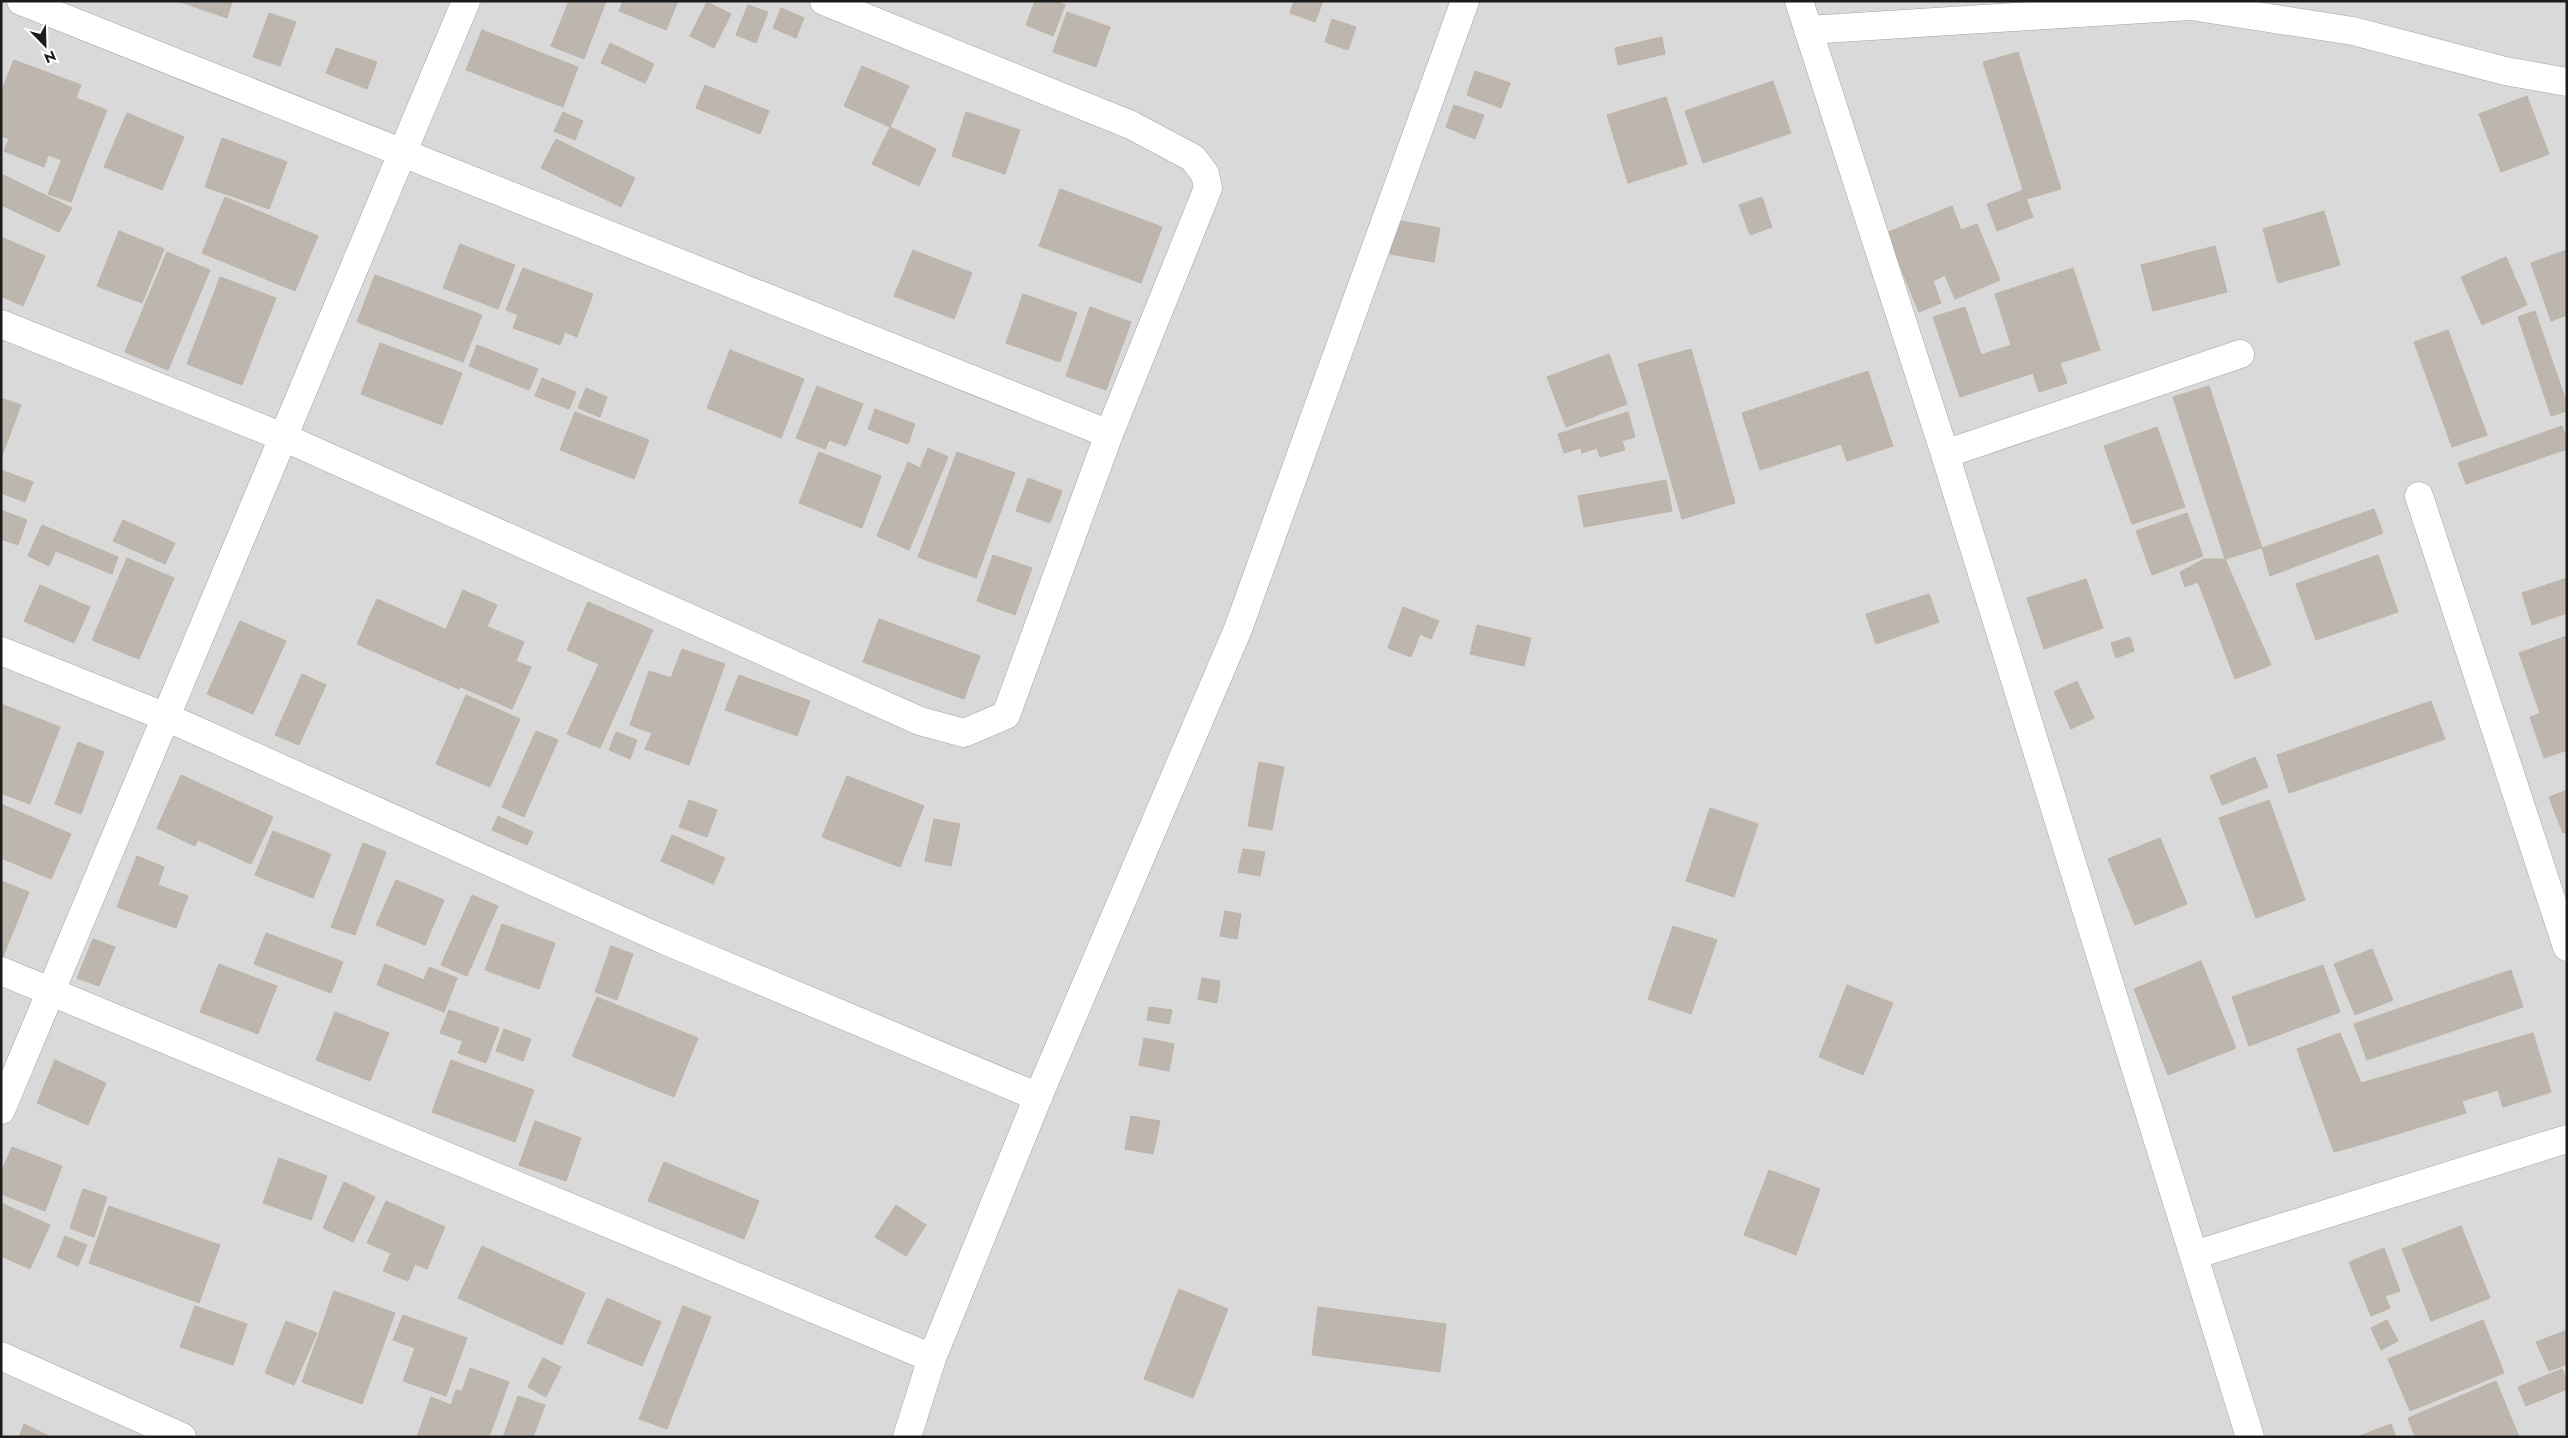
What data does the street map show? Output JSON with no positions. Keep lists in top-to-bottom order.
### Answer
{
  "north": "bottom right"
}
